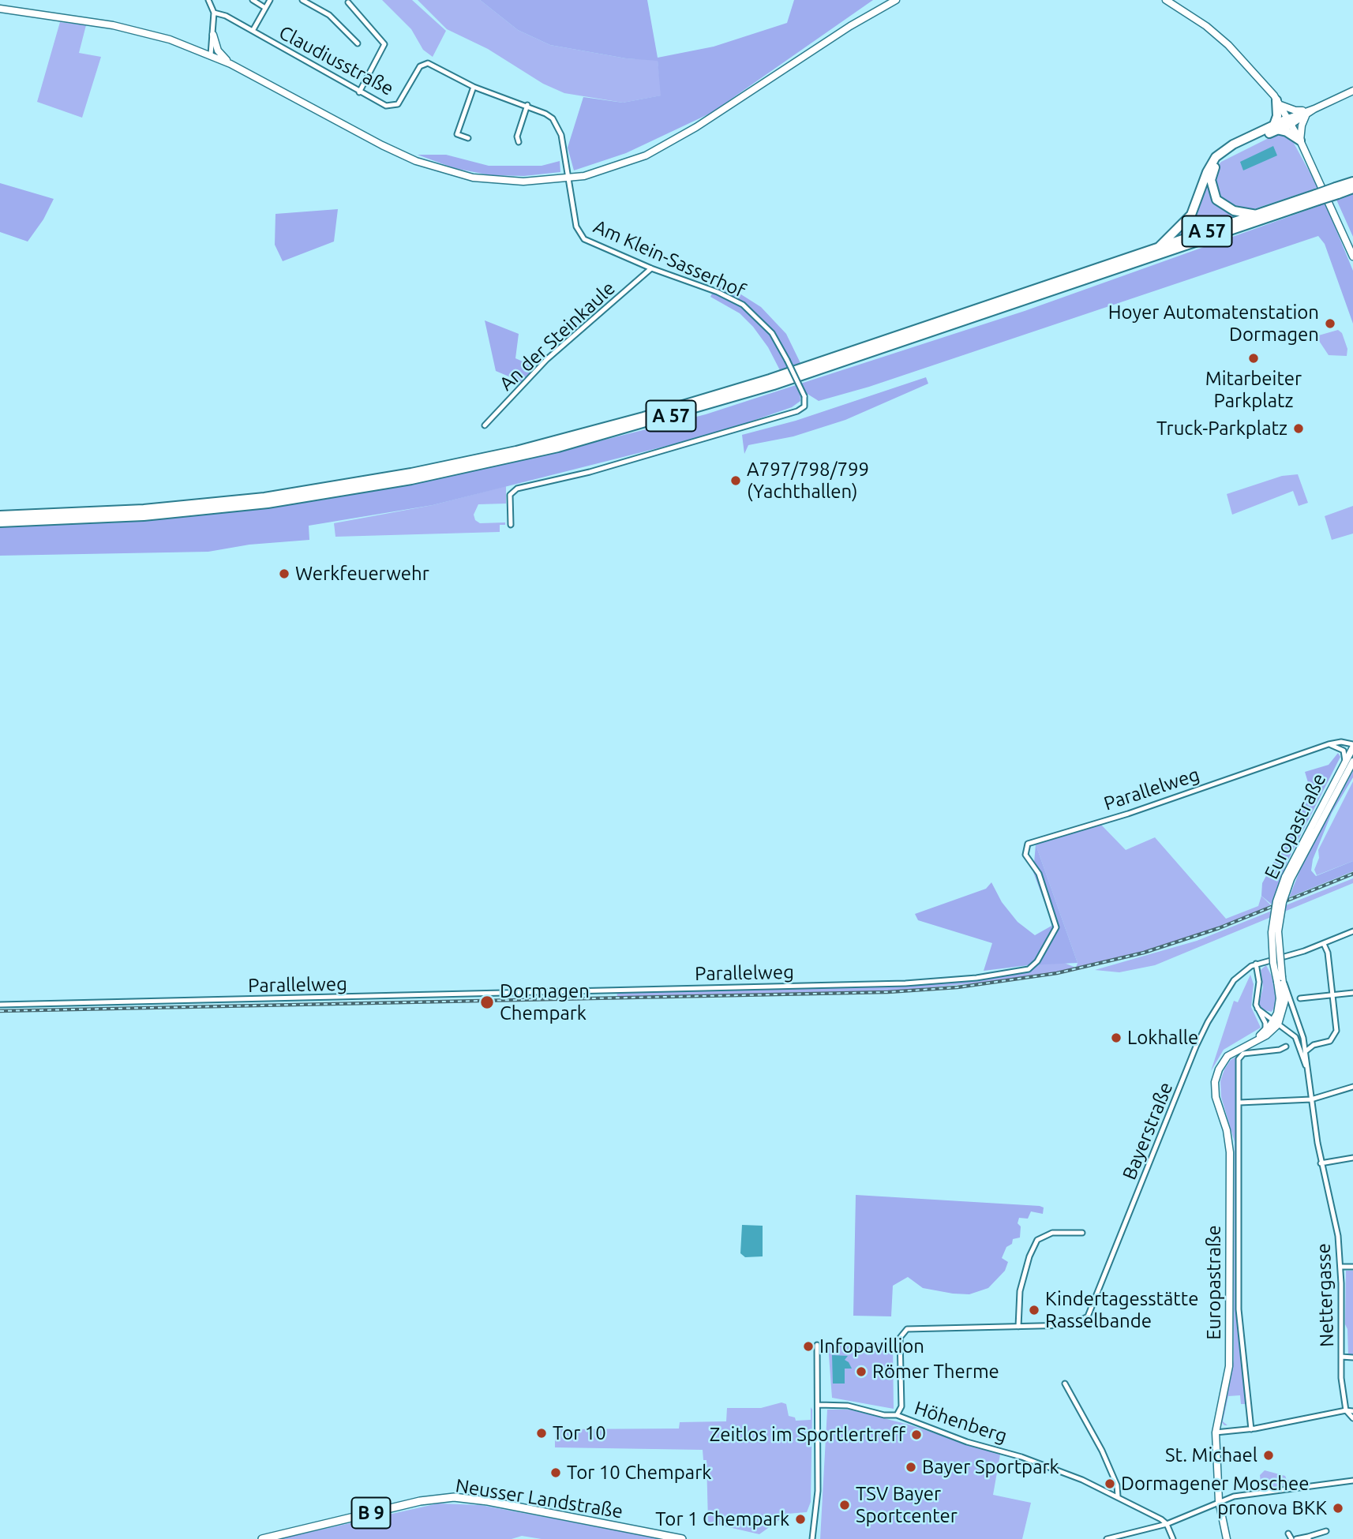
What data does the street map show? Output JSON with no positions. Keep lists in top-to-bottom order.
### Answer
{
  "streets": {
    "highway": ["A 57"],
    "main road": ["Europastraße", "Neusser Landstraße", "B 9"],
    "street": [
      "Claudiusstraße",
      "Am Klein-Sasserhof",
      "An der Steinkaule",
      "Parallelweg",
      "Bayerstraße",
      "Nettergasse",
      "Höhenberg"
    ]
  },
  "crossings": [
    ["Claudiusstraße", "Am Klein-Sasserhof"],
    ["Am Klein-Sasserhof", "An der Steinkaule"],
    ["Parallelweg", "Europastraße"],
    ["Europastraße", "Nettergasse"]
  ],
  "places": [
    "Hoyer Automatenstation Dormagen",
    "Mitarbeiter Parkplatz",
    "Truck-Parkplatz",
    "A797/798/799 (Yachthallen)",
    "Werkfeuerwehr",
    "Dormagen Chempark",
    "Lokhalle",
    "Kindertagesstätte Rasselbande",
    "Infopavillion",
    "Römer Therme",
    "Tor 10",
    "Zeitlos im Sportlertreff",
    "St. Michael",
    "Bayer Sportpark",
    "Tor 10 Chempark",
    "Dormagener Moschee",
    "TSV Bayer Sportcenter",
    "pronova BKK",
    "Tor 1 Chempark"
  ]
}
